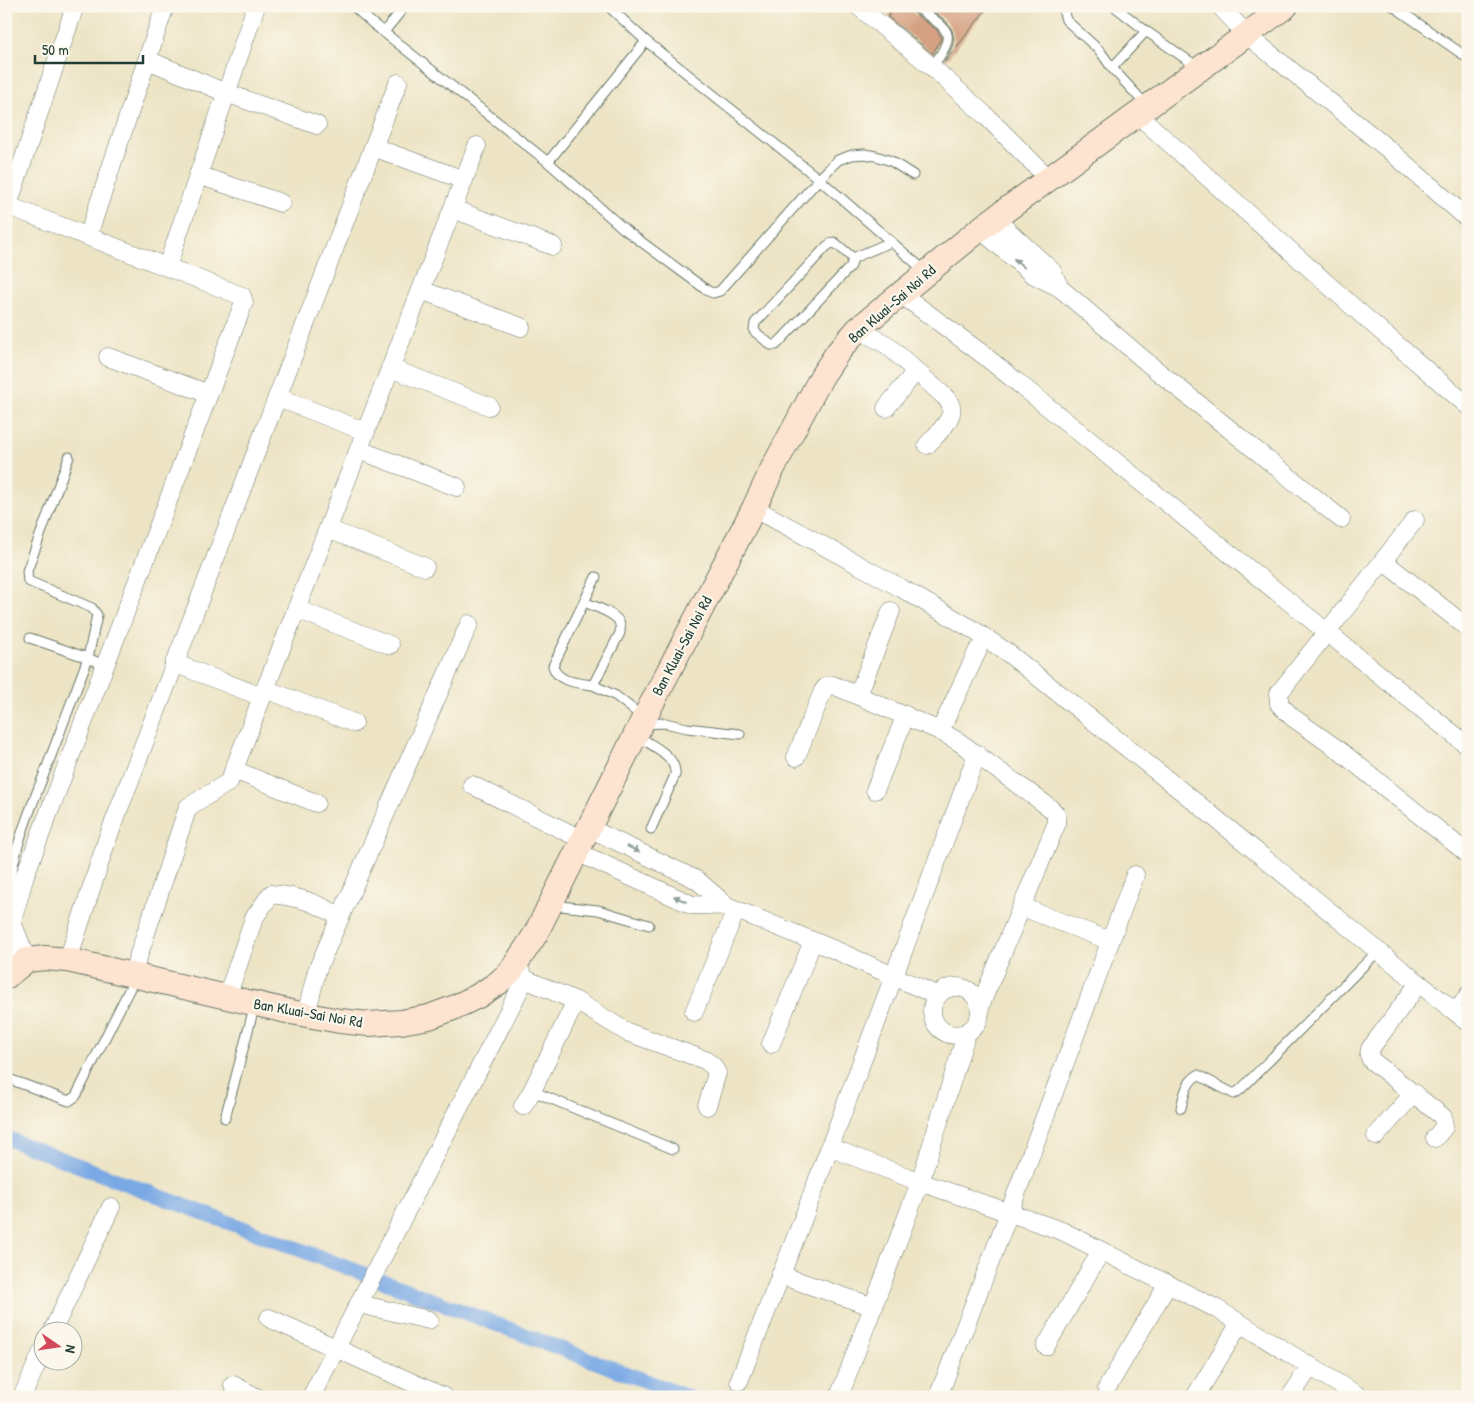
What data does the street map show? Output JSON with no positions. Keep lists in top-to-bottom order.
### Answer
{
  "streets": {
    "street": ["Ban Kluai-Sai Noi Rd"]
  },
  "scale_bar": "50 m",
  "north": "right"
}
